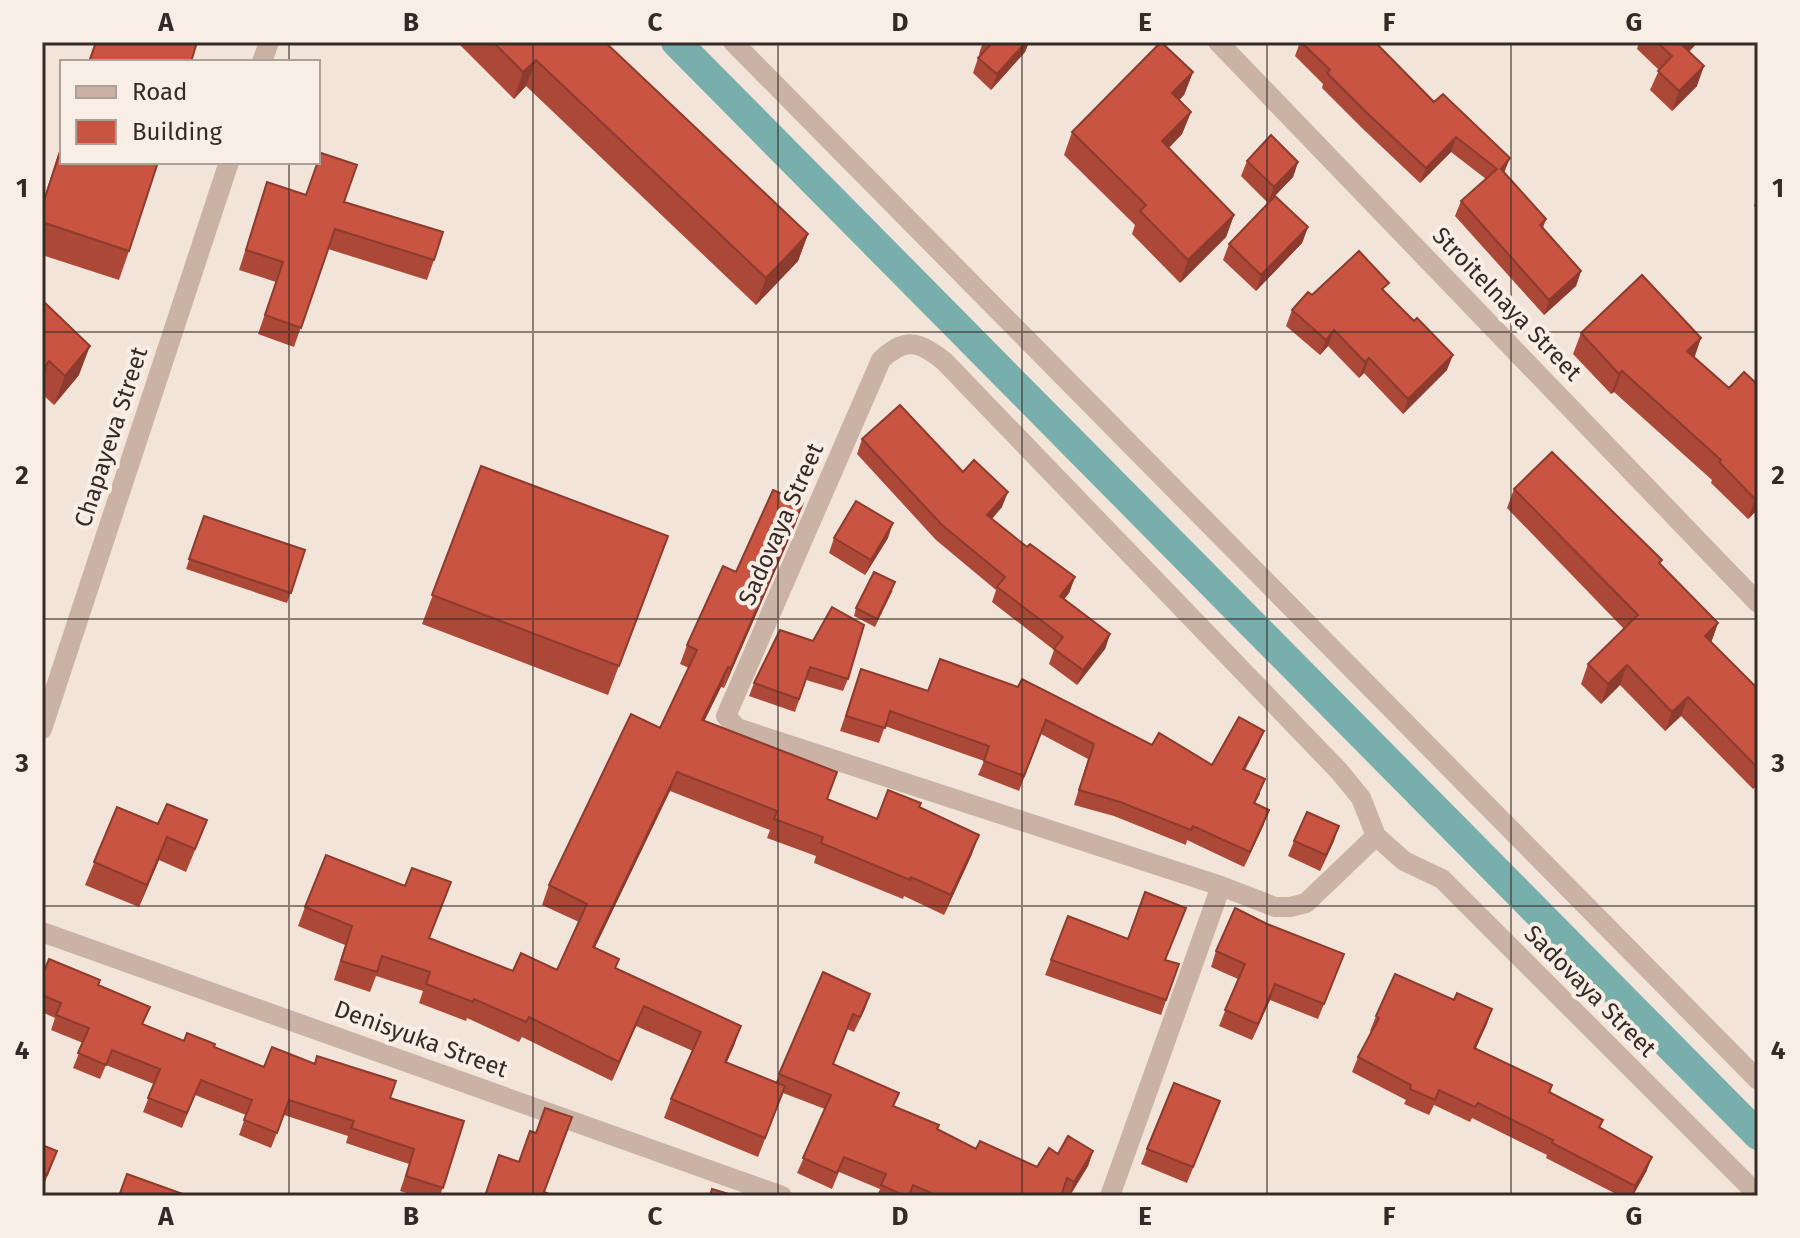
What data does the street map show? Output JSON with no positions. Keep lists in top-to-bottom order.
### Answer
{
  "streets": {
    "street": [
      "Stroitelnaya Street",
      "Chapayeva Street",
      "Sadovaya Street",
      "Denisyuka Street"
    ]
  },
  "legend": ["Road", "Building"],
  "grid": {
    "columns": [
      "A",
      "B",
      "C",
      "D",
      "E",
      "F",
      "G"
    ],
    "rows": [
      "1",
      "2",
      "3",
      "4"
    ]
  }
}
